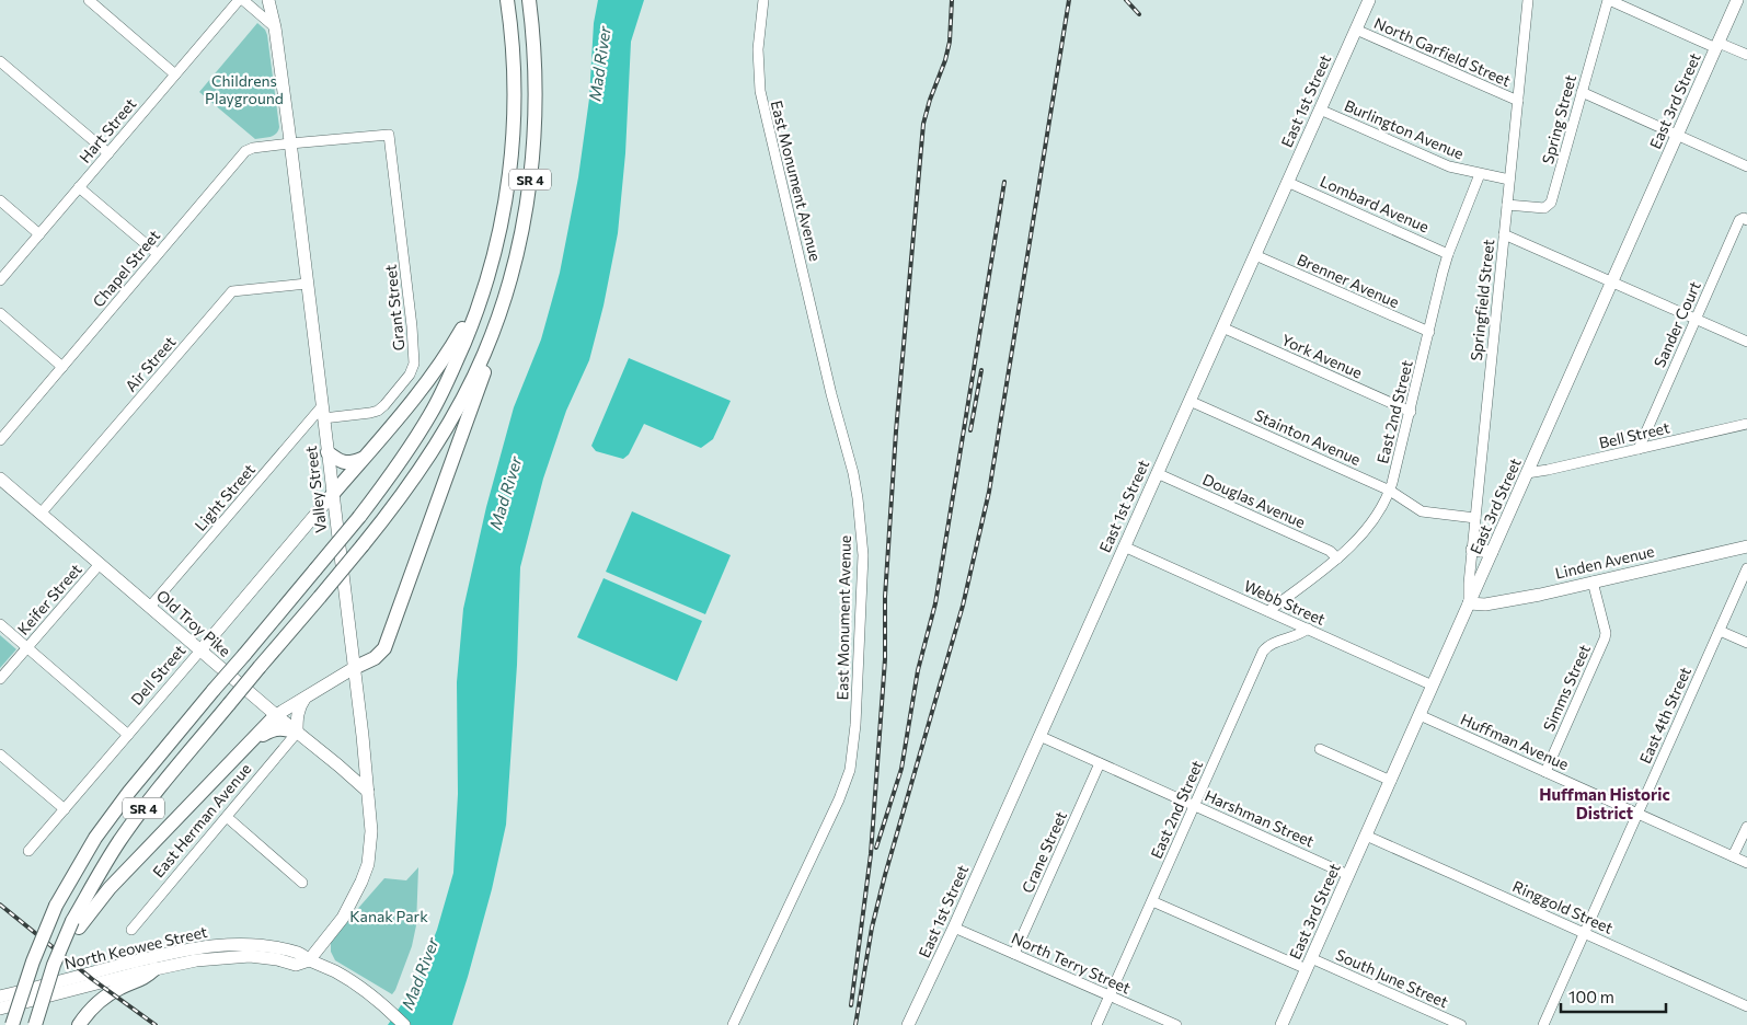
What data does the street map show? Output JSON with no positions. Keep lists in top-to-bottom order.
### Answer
{
  "streets": {
    "highway": ["SR 4"],
    "main road": [
      "East 1st Street",
      "East 3rd Street",
      "Valley Street",
      "Linden Avenue",
      "Old Troy Pike",
      "Dell Street",
      "North Keowee Street"
    ],
    "street": [
      "North Garfield Street",
      "Spring Street",
      "Burlington Avenue",
      "Hart Street",
      "East Monument Avenue",
      "Lombard Avenue",
      "Chapel Street",
      "Brenner Avenue",
      "Springfield Street",
      "Grant Street",
      "Sander Court",
      "York Avenue",
      "Air Street",
      "East 2nd Street",
      "Bell Street",
      "Stainton Avenue",
      "Light Street",
      "Douglas Avenue",
      "Keifer Street",
      "Webb Street",
      "Simms Street",
      "East 4th Street",
      "Huffman Avenue",
      "Harshman Street",
      "East Herman Avenue",
      "Crane Street",
      "Ringgold Street",
      "North Terry Street",
      "South June Street"
    ]
  },
  "crossings": [
    ["North Garfield Street", "East 1st Street"],
    ["North Garfield Street", "Springfield Street"],
    ["East 1st Street", "Burlington Avenue"],
    ["East 1st Street", "Lombard Avenue"],
    ["East 1st Street", "Brenner Avenue"],
    ["East 1st Street", "York Avenue"],
    ["East 1st Street", "Stainton Avenue"],
    ["East 1st Street", "Douglas Avenue"],
    ["East 1st Street", "Webb Street"],
    ["East 1st Street", "Harshman Street"],
    ["East 1st Street", "North Terry Street"],
    ["East 3rd Street", "Springfield Street"],
    ["East 3rd Street", "Bell Street"],
    ["East 3rd Street", "Linden Avenue"],
    ["East 3rd Street", "Webb Street"],
    ["East 3rd Street", "Huffman Avenue"],
    ["East 3rd Street", "Harshman Street"],
    ["East 3rd Street", "Ringgold Street"],
    ["East 3rd Street", "South June Street"],
    ["Spring Street", "Springfield Street"],
    ["Burlington Avenue", "Springfield Street"],
    ["Burlington Avenue", "East 2nd Street"],
    ["Lombard Avenue", "East 2nd Street"],
    ["Chapel Street", "Grant Street"],
    ["Chapel Street", "Valley Street"],
    ["Brenner Avenue", "East 2nd Street"],
    ["Springfield Street", "Stainton Avenue"],
    ["Springfield Street", "Linden Avenue"],
    ["Grant Street", "Valley Street"],
    ["Grant Street", "Light Street"],
    ["Sander Court", "Bell Street"],
    ["York Avenue", "East 2nd Street"],
    ["Air Street", "Valley Street"],
    ["Air Street", "Old Troy Pike"],
    ["East 2nd Street", "Stainton Avenue"],
    ["East 2nd Street", "Douglas Avenue"],
    ["East 2nd Street", "Webb Street"],
    ["East 2nd Street", "Harshman Street"],
    ["East 2nd Street", "North Terry Street"],
    ["East 2nd Street", "South June Street"],
    ["Valley Street", "Light Street"],
    ["Valley Street", "Old Troy Pike"],
    ["Valley Street", "Dell Street"],
    ["Valley Street", "North Keowee Street"],
    ["Light Street", "Old Troy Pike"],
    ["Linden Avenue", "Simms Street"],
    ["Keifer Street", "Old Troy Pike"],
    ["Old Troy Pike", "Dell Street"],
    ["Old Troy Pike", "East Herman Avenue"],
    ["Simms Street", "Huffman Avenue"],
    ["East 4th Street", "Huffman Avenue"],
    ["East 4th Street", "Ringgold Street"],
    ["Harshman Street", "Crane Street"],
    ["Crane Street", "North Terry Street"]
  ],
  "districts": ["Huffman Historic District"],
  "water": ["Mad River"],
  "parks": ["Childrens Playground", "Kanak Park"],
  "scale_bar": "100 m"
}
